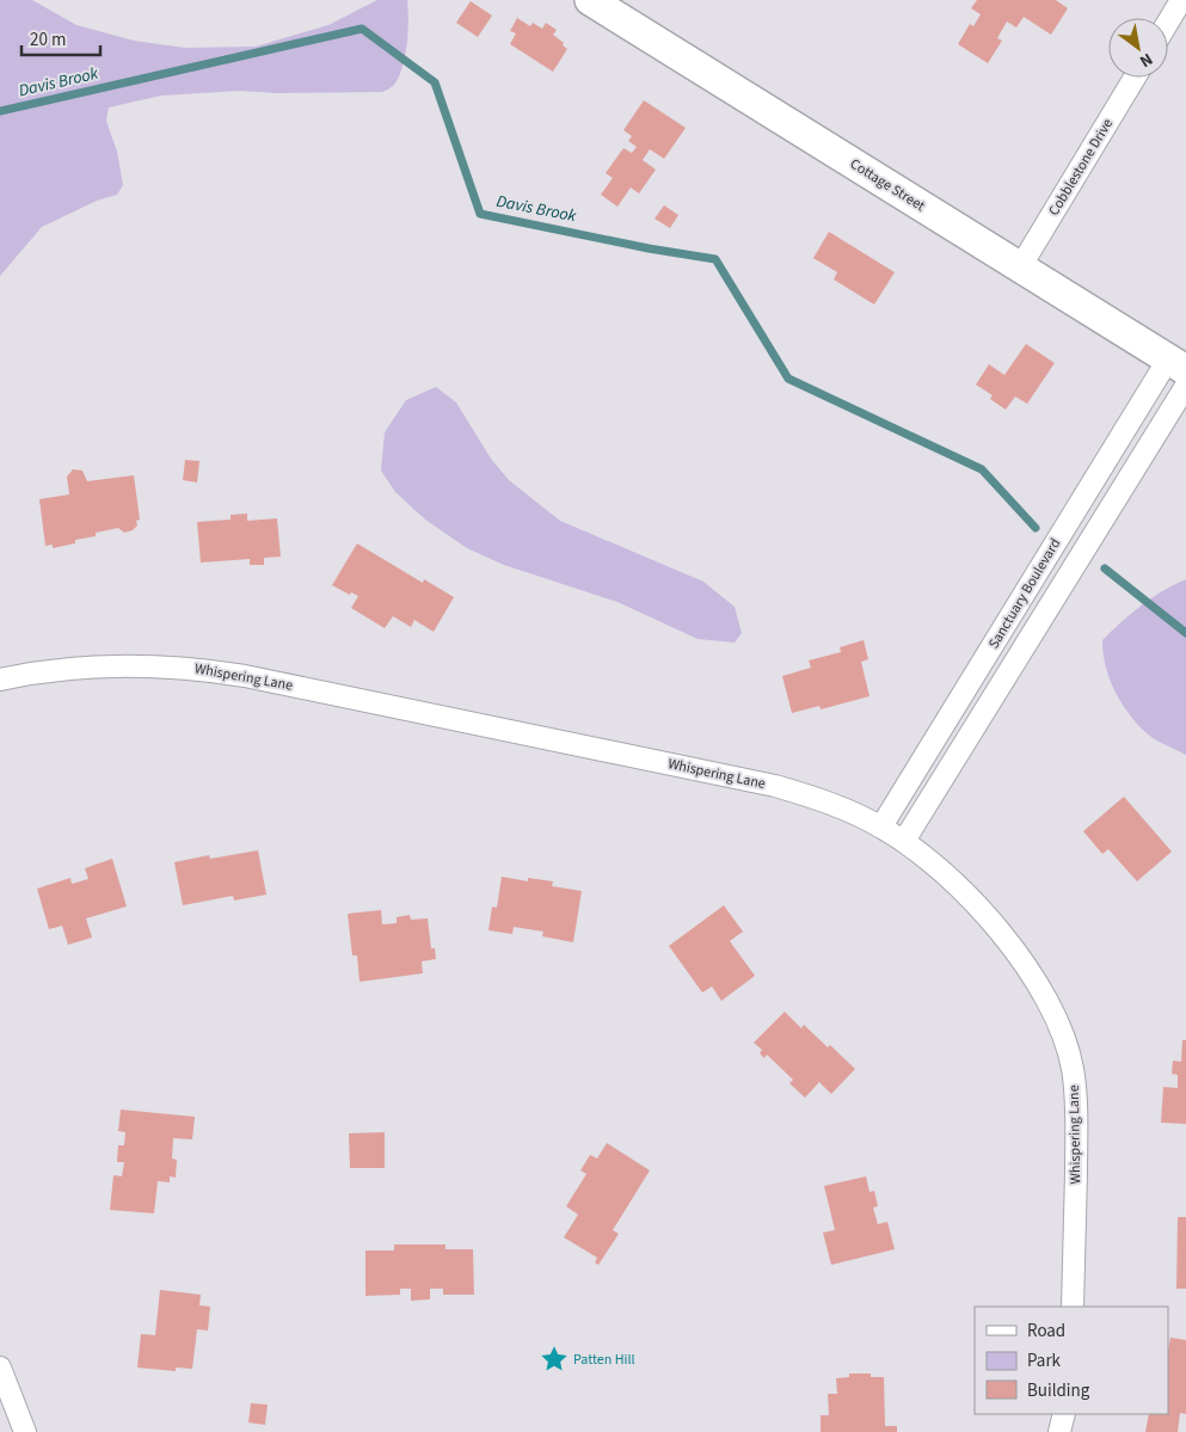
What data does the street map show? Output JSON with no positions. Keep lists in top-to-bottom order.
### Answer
{
  "streets": {
    "street": [
      "Cobblestone Drive",
      "Cottage Street",
      "Sanctuary Boulevard",
      "Whispering Lane"
    ]
  },
  "crossings": [
    ["Cobblestone Drive", "Cottage Street"],
    ["Cottage Street", "Sanctuary Boulevard"],
    ["Sanctuary Boulevard", "Whispering Lane"]
  ],
  "water": ["Davis Brook"],
  "places": {
    "place": ["Patten Hill"]
  },
  "legend": ["Road", "Park", "Building"],
  "scale_bar": "20 m",
  "north": "bottom right"
}
